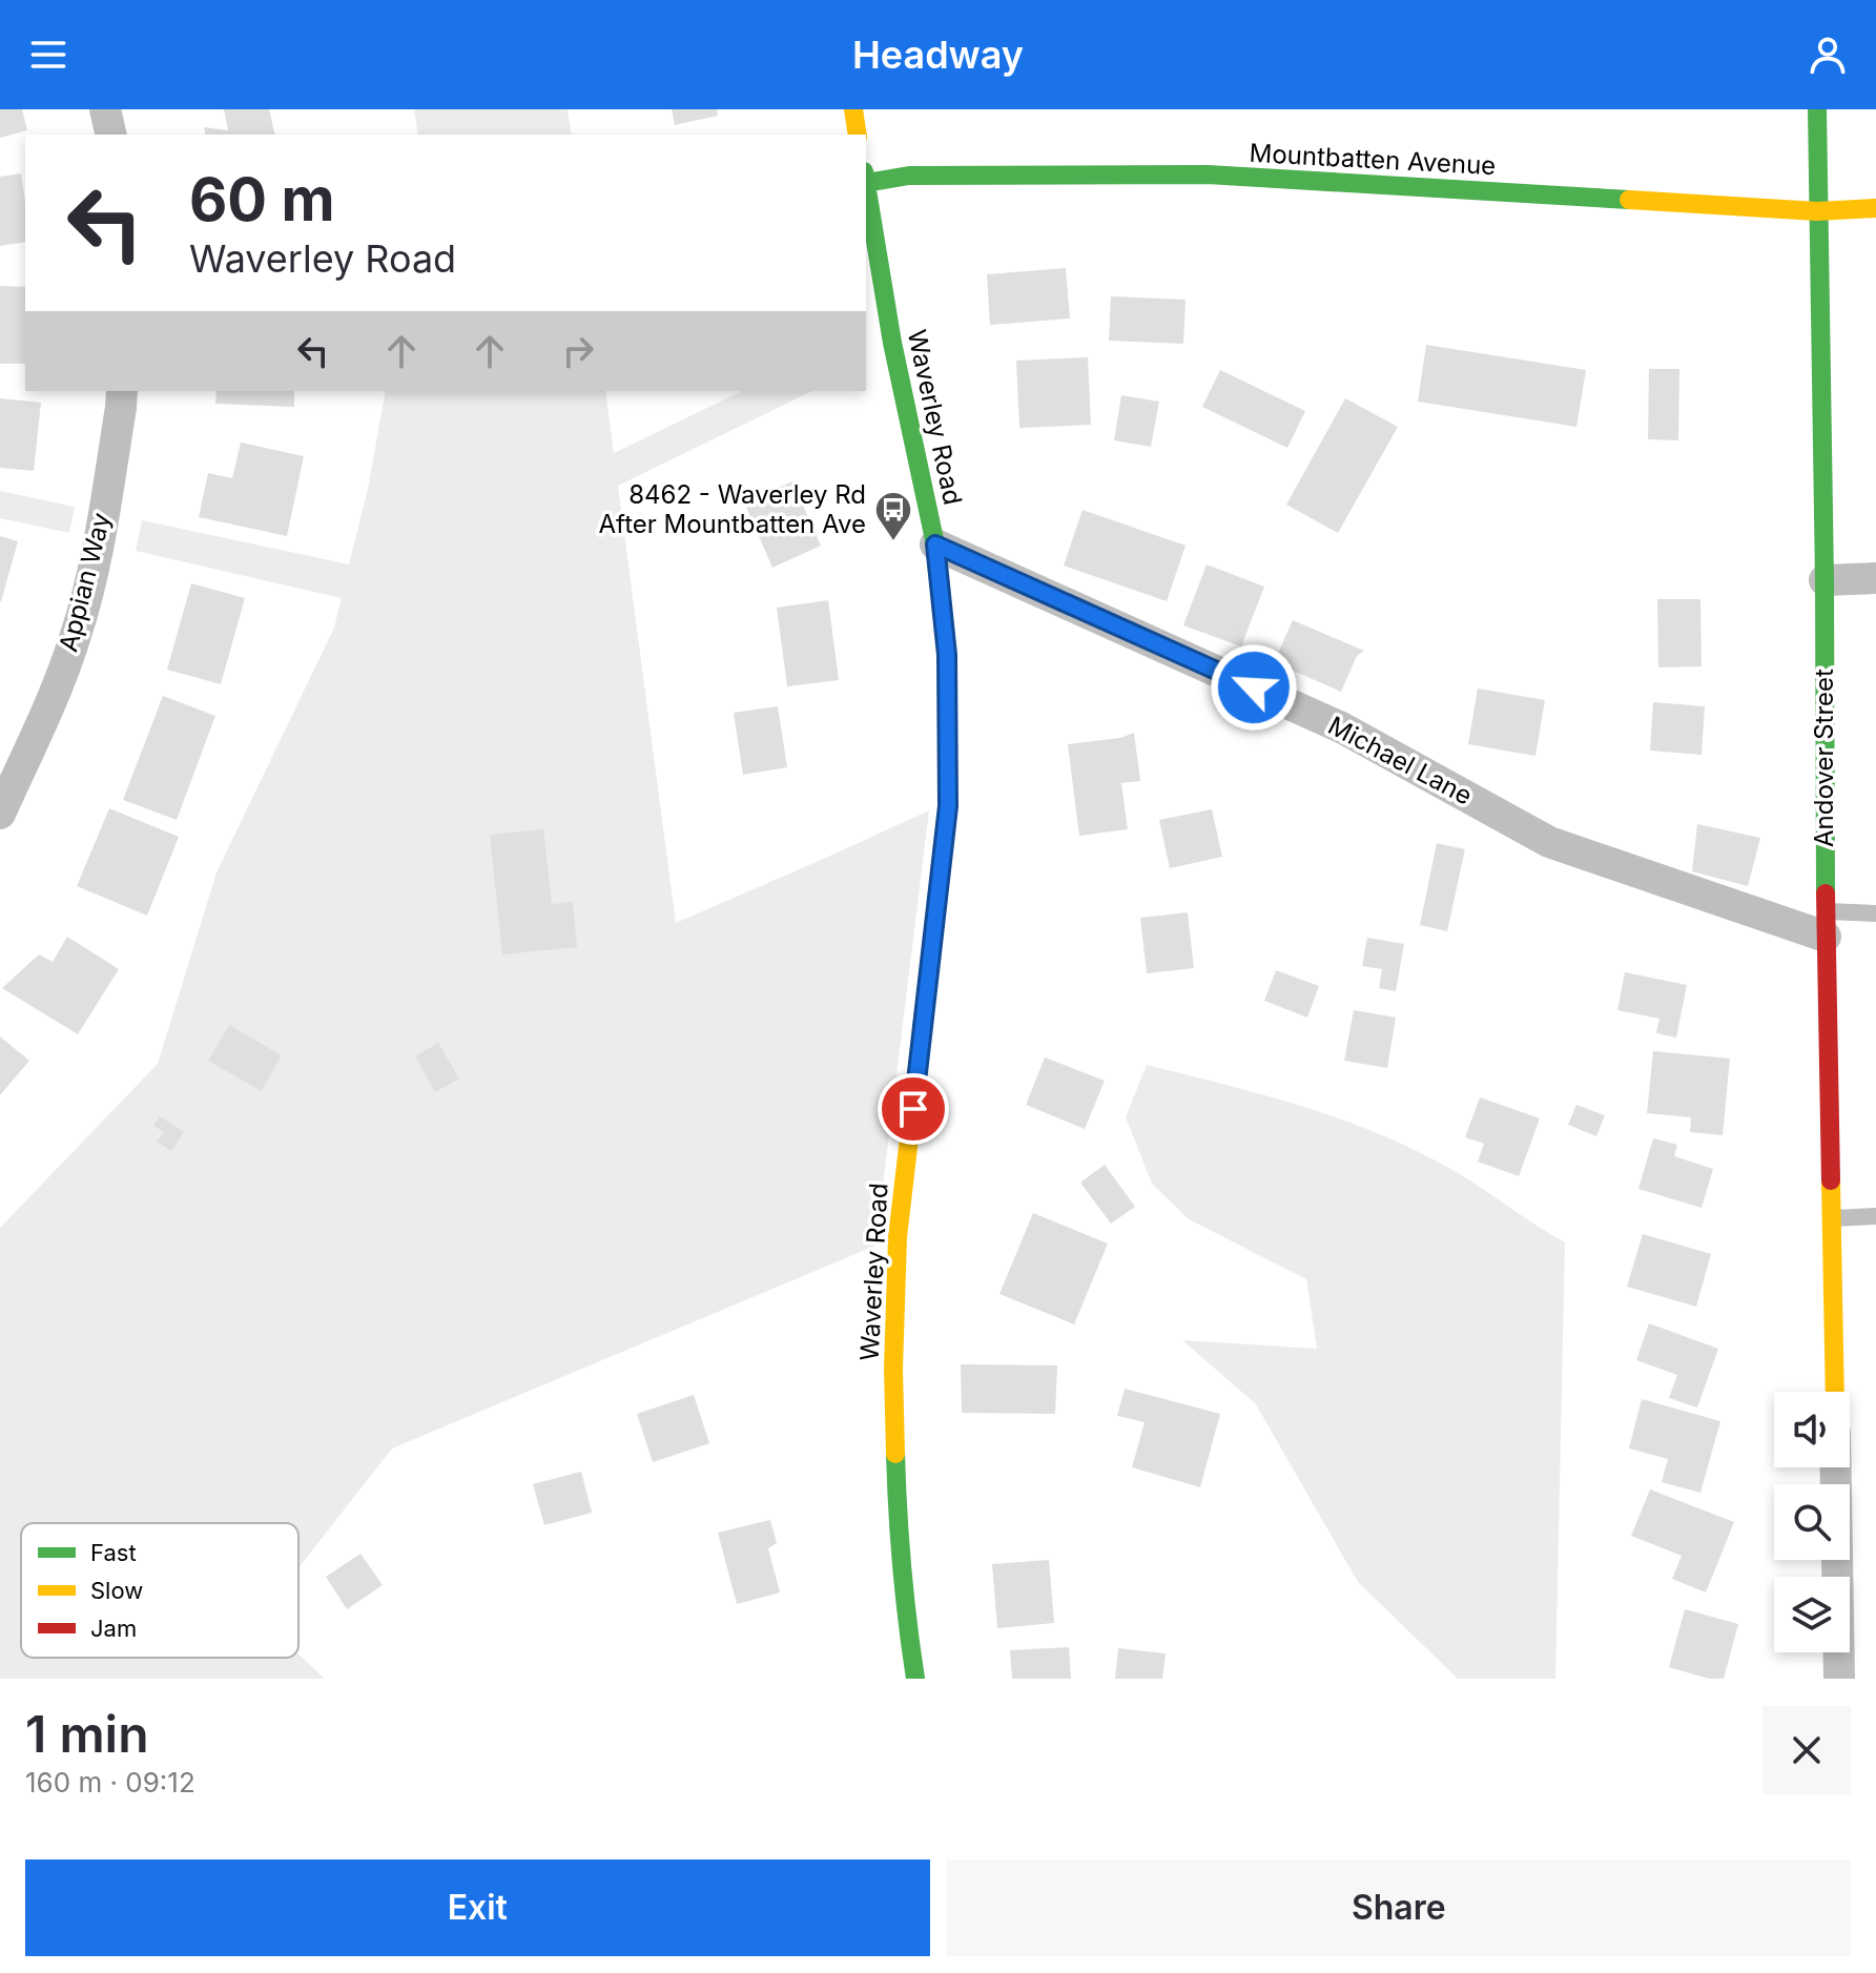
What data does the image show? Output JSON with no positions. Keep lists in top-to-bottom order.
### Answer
{
  "streets": {
    "street": [
      "Mountbatten Avenue",
      "Waverley Road",
      "Appian Way",
      "Andover Street",
      "Michael Lane"
    ]
  },
  "crossings": [
    ["Mountbatten Avenue", "Andover Street"],
    ["Waverley Road", "Michael Lane"],
    ["Andover Street", "Michael Lane"]
  ],
  "places": {
    "bus stop": ["8462 - Waverley Rd After Mountbatten Ave"]
  },
  "legend": ["Fast", "Slow", "Jam"],
  "page": {
    "header": "Headway",
    "turn": ["60 m", "Waverley Road"],
    "heading": ["1 min", "160 m · 09:12"],
    "buttons": ["Exit", "Share"]
  }
}
